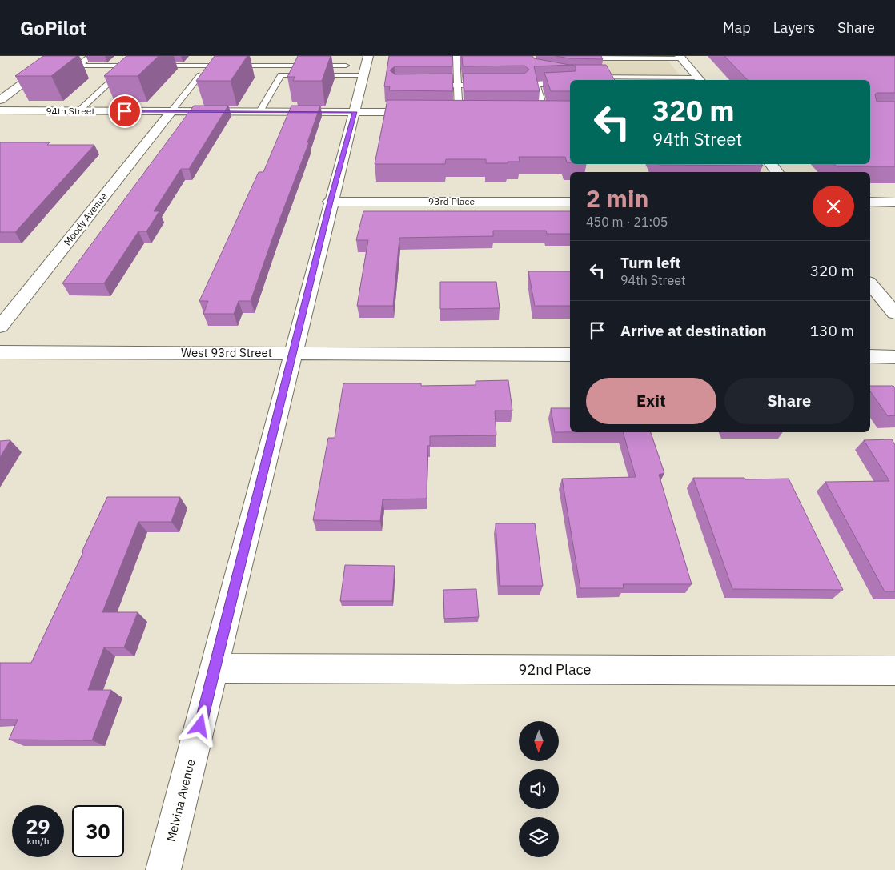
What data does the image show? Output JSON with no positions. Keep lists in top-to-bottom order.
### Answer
{
  "streets": {
    "street": [
      "94th Street",
      "93rd Place",
      "Moody Avenue",
      "West 93rd Street",
      "92nd Place",
      "Melvina Avenue"
    ]
  },
  "crossings": [
    ["94th Street", "Moody Avenue"],
    ["94th Street", "Melvina Avenue"],
    ["93rd Place", "Melvina Avenue"],
    ["West 93rd Street", "Melvina Avenue"],
    ["92nd Place", "Melvina Avenue"]
  ],
  "north": "bottom",
  "page": {
    "header": "GoPilot",
    "nav": ["Map", "Layers", "Share"],
    "turn": ["320 m", "94th Street"],
    "heading": ["2 min", "450 m · 21:05"],
    "list": [
      {
        "name": "Turn left",
        "note": "94th Street",
        "value": "320 m"
      },
      {
        "name": "Arrive at destination",
        "value": "130 m"
      }
    ],
    "buttons": ["Exit", "Share"],
    "speed": "29 km/h",
    "limit": "30"
  }
}
